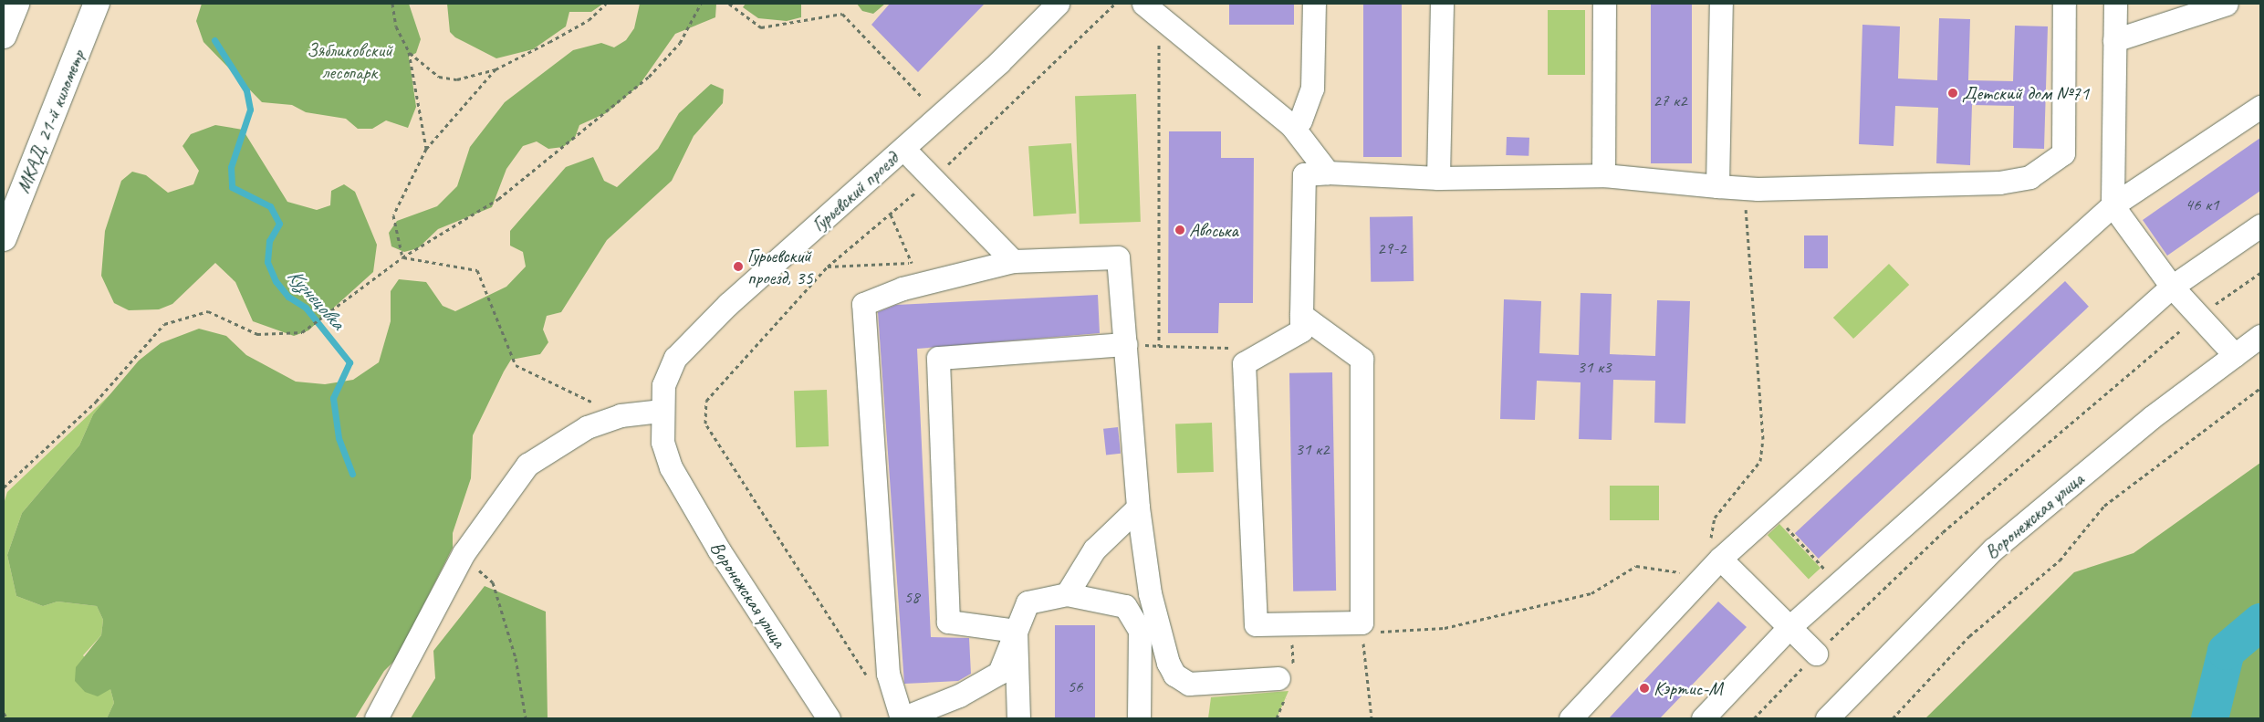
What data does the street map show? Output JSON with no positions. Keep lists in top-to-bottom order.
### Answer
{
  "streets": {
    "highway": ["МКАД, 21-й километр"],
    "street": ["Гурьевский проезд", "Воронежская улица"]
  },
  "crossings": [
    ["Гурьевский проезд", "Воронежская улица"]
  ],
  "water": ["Кузнецовка"],
  "parks": ["Зябликовский лесопарк"],
  "places": [
    "Детский дом №71",
    "Авоська",
    "Гурьевский проезд, 35",
    "Кэртис-М"
  ],
  "house_numbers": [
    "27 к2",
    "46 к1",
    "29-2",
    "31 к3",
    "31 к2",
    "58",
    "56"
  ]
}
